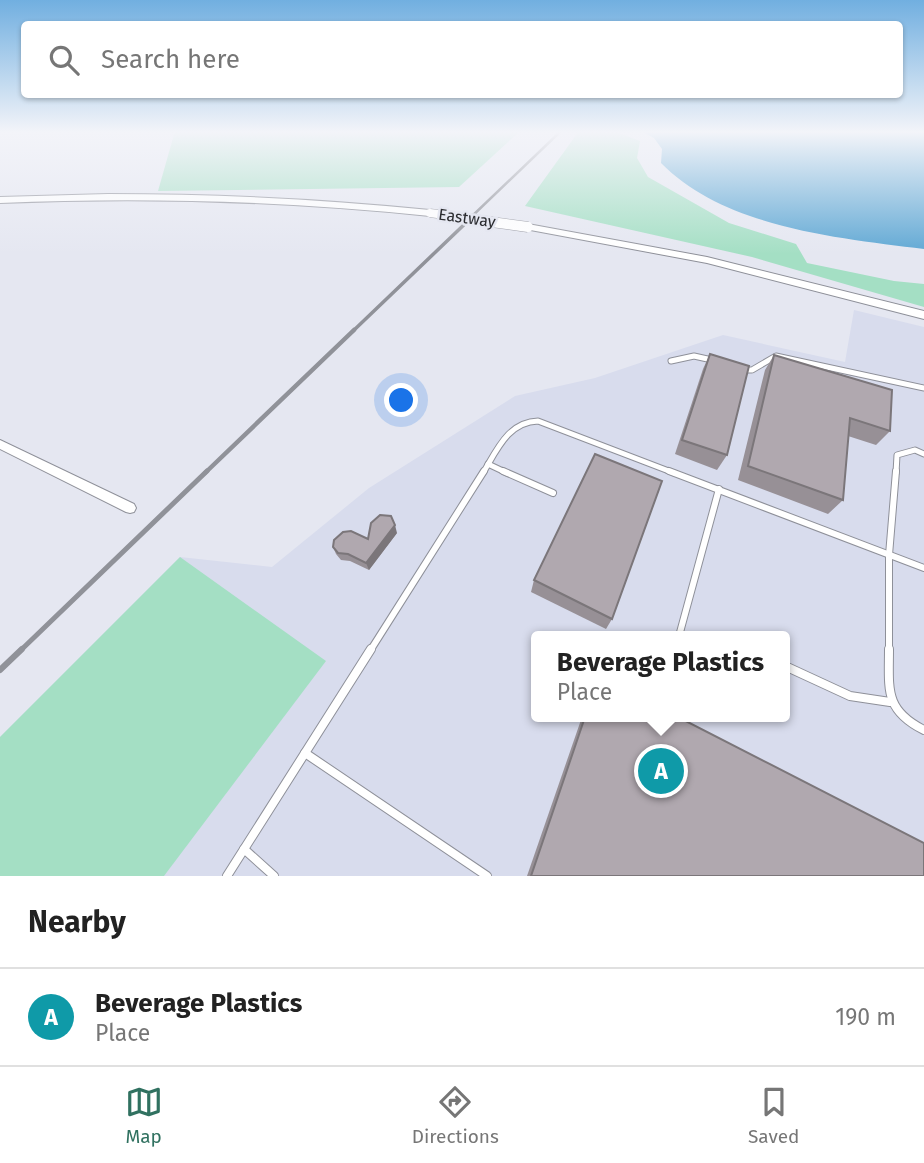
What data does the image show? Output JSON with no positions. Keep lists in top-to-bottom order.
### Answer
{
  "streets": {
    "street": ["Eastway"]
  },
  "page": {
    "search": "Search here",
    "popup": ["Beverage Plastics", "Place"],
    "pins": "A",
    "heading": "Nearby",
    "list": [
      {
        "mark": "A",
        "name": "Beverage Plastics",
        "note": "Place",
        "value": "190 m"
      }
    ],
    "nav": ["Map", "Directions", "Saved"]
  }
}
